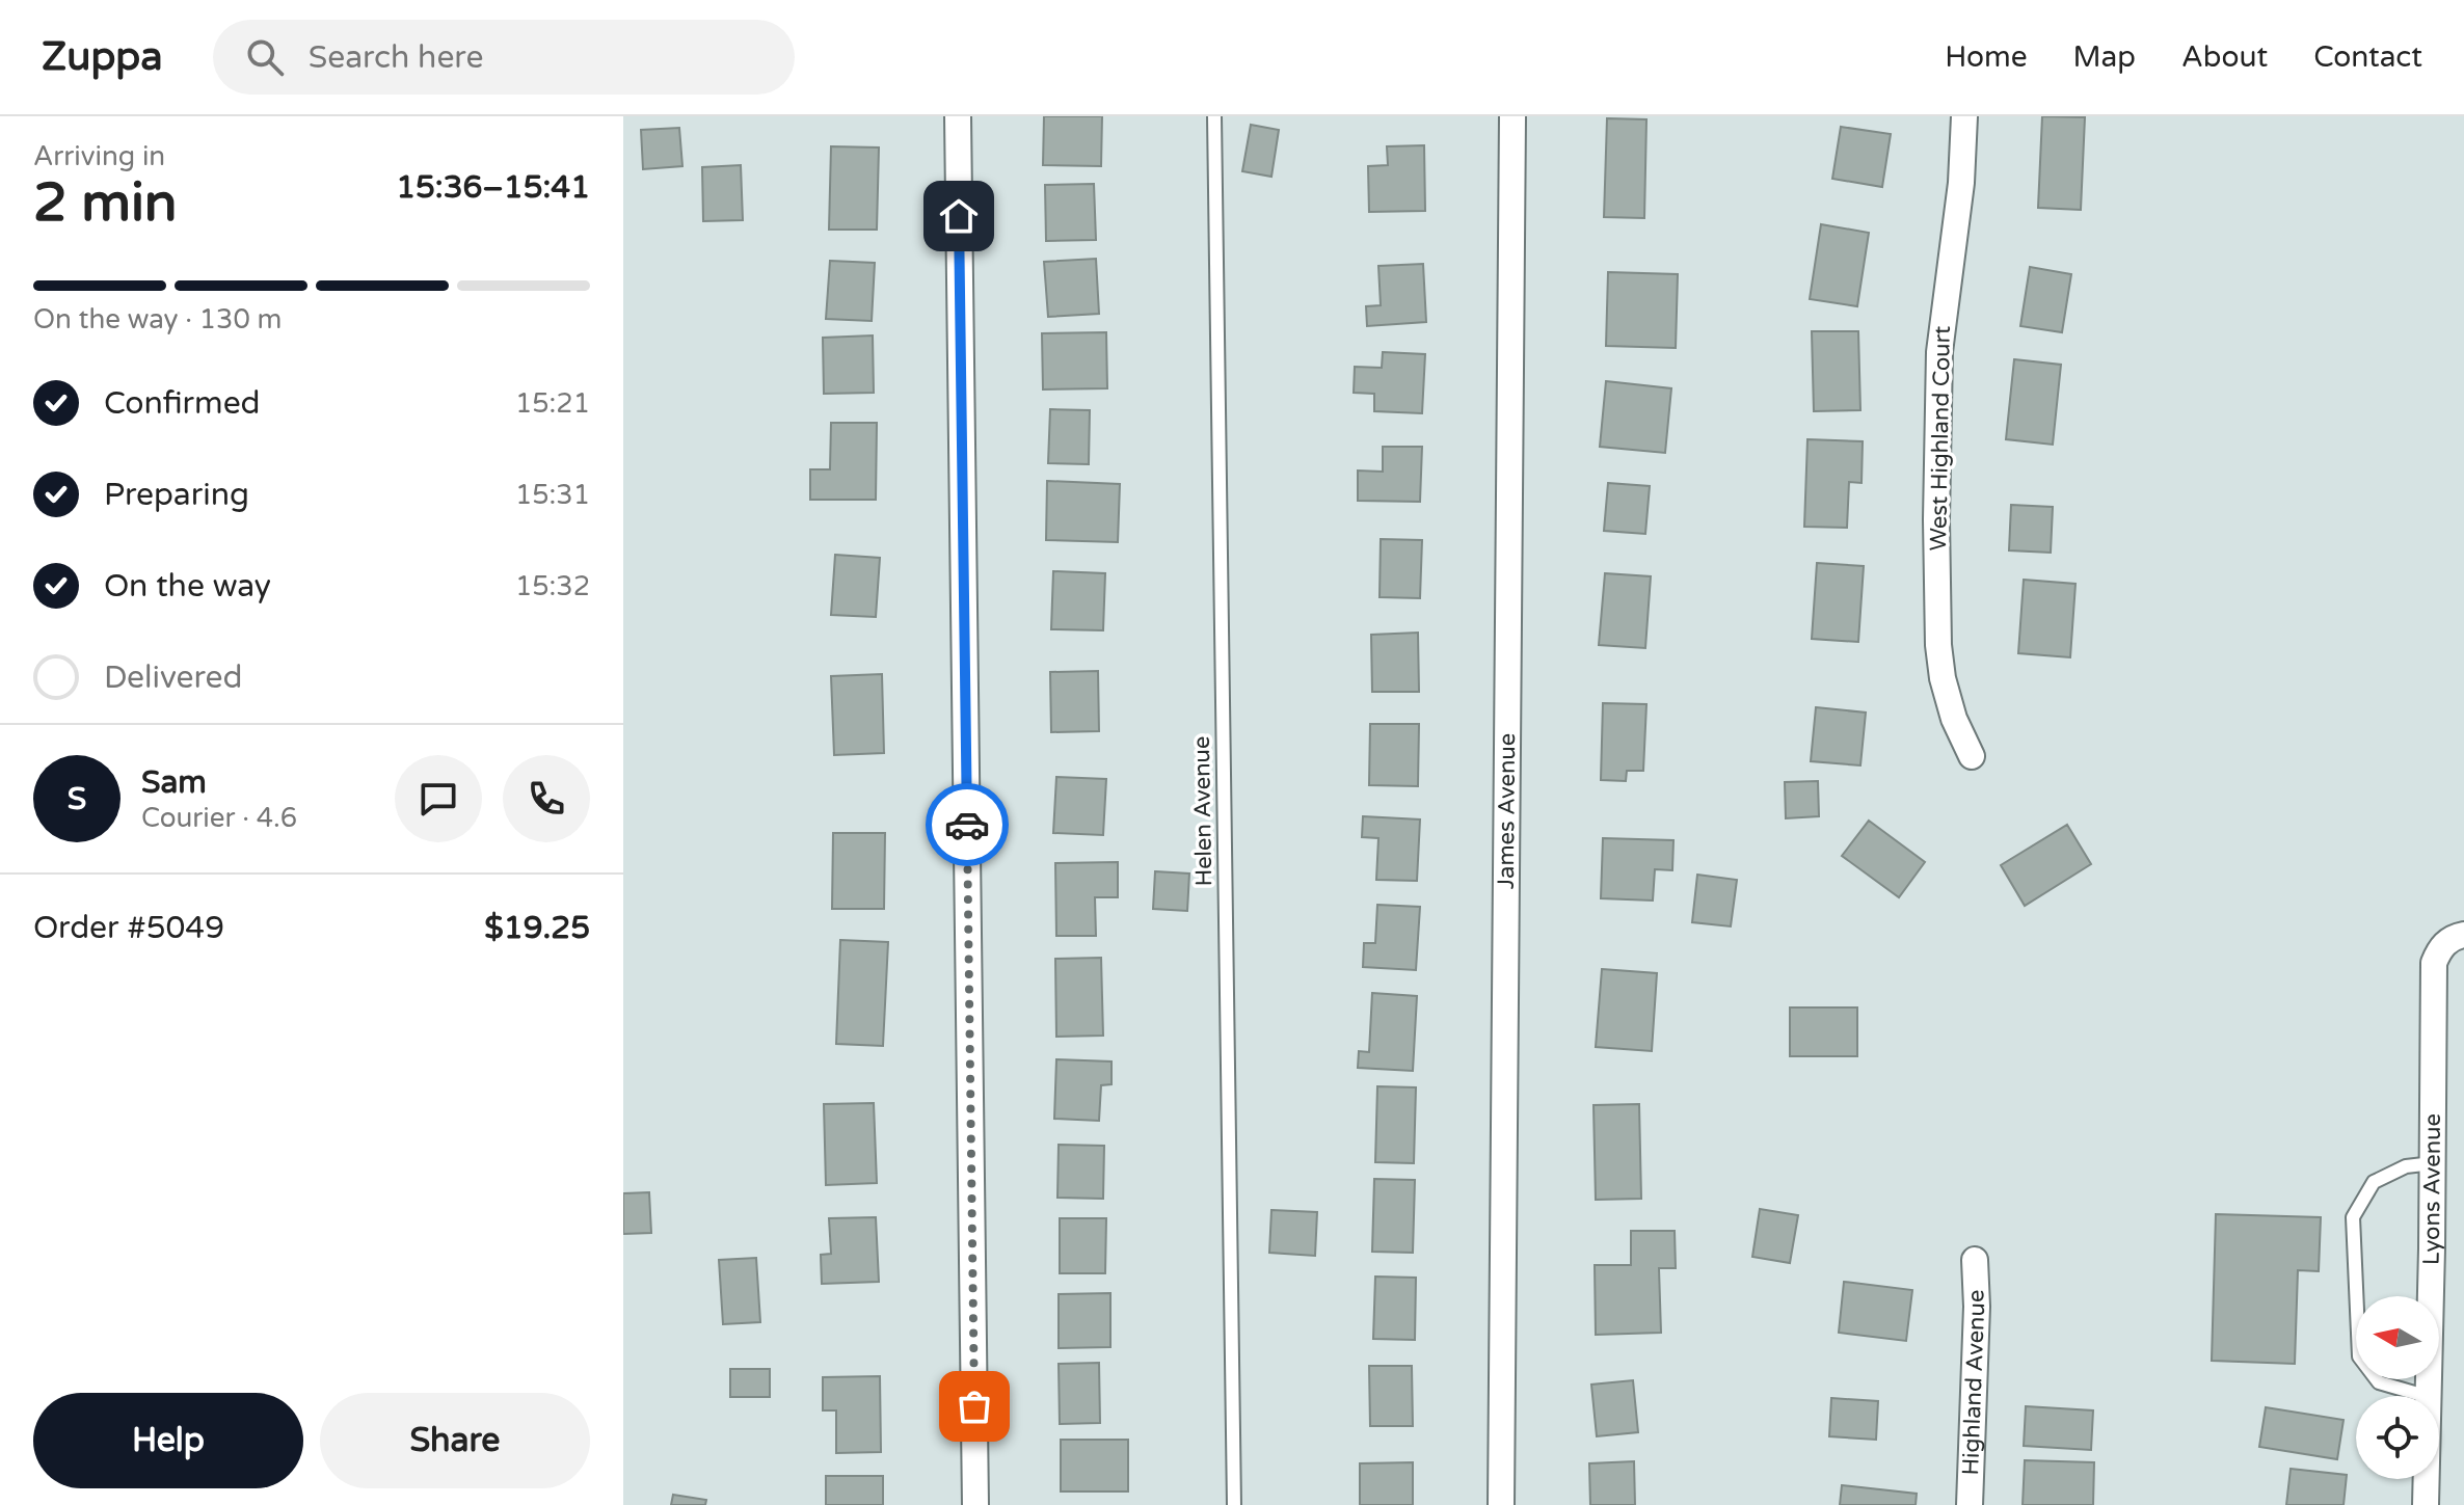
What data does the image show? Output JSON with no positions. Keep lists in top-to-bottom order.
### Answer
{
  "streets": {
    "street": [
      "West Highland Court",
      "James Avenue",
      "Lyons Avenue",
      "Highland Avenue"
    ],
    "lane": ["Helen Avenue"]
  },
  "north": "left",
  "page": {
    "header": "Zuppa",
    "search": "Search here",
    "nav": [
      "Home",
      "Map",
      "About",
      "Contact"
    ],
    "heading": ["2 min", "Arriving in", "15:36–15:41"],
    "panel": [
      "Sam",
      "Courier · 4.6",
      "Order #5049",
      "$19.25"
    ],
    "bar": "On the way · 130 m",
    "list": [
      ["Confirmed", "15:21"],
      ["Preparing", "15:31"],
      ["On the way", "15:32"],
      "Delivered"
    ],
    "round": "S",
    "buttons": ["Help", "Share"]
  }
}
